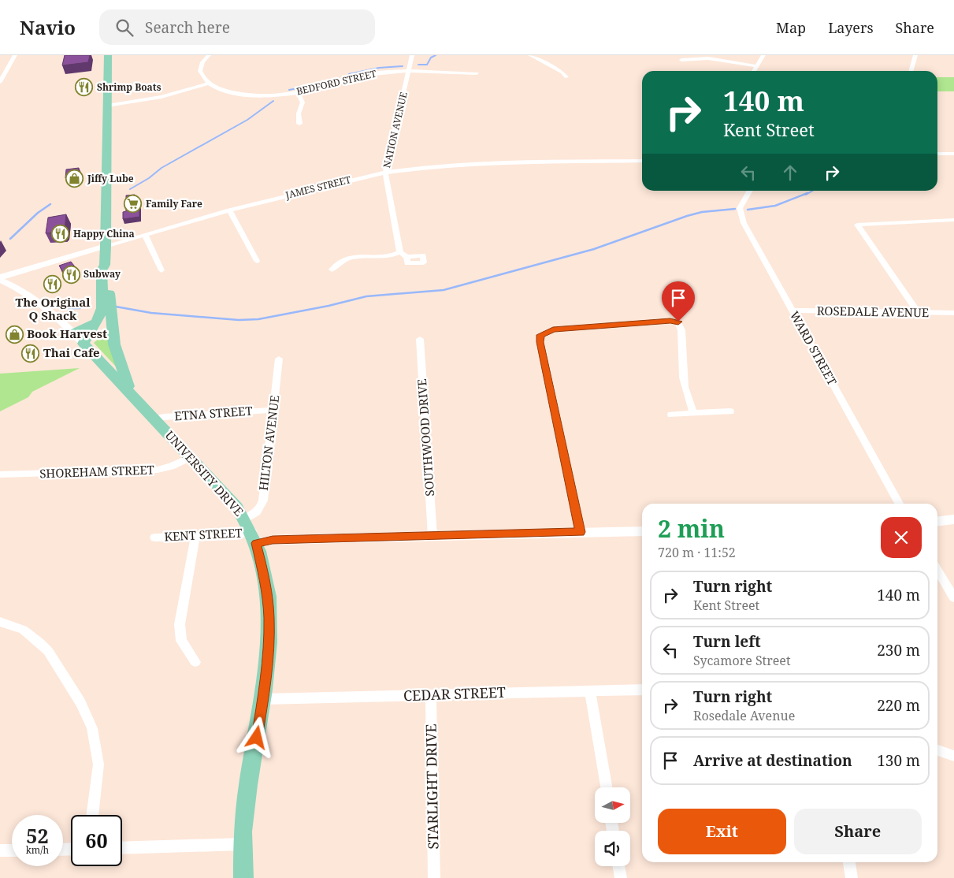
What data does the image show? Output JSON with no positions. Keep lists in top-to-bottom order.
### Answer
{
  "streets": {
    "main road": ["UNIVERSITY DRIVE"],
    "street": [
      "BEDFORD STREET",
      "NATION AVENUE",
      "JAMES STREET",
      "ROSEDALE AVENUE",
      "WARD STREET",
      "ETNA STREET",
      "SOUTHWOOD DRIVE",
      "HILTON AVENUE",
      "SHOREHAM STREET",
      "KENT STREET",
      "CEDAR STREET",
      "STARLIGHT DRIVE"
    ]
  },
  "crossings": [
    ["BEDFORD STREET", "NATION AVENUE"],
    ["NATION AVENUE", "JAMES STREET"],
    ["JAMES STREET", "UNIVERSITY DRIVE"],
    ["ROSEDALE AVENUE", "WARD STREET"],
    ["ETNA STREET", "HILTON AVENUE"],
    ["ETNA STREET", "UNIVERSITY DRIVE"],
    ["SOUTHWOOD DRIVE", "KENT STREET"],
    ["HILTON AVENUE", "UNIVERSITY DRIVE"],
    ["HILTON AVENUE", "KENT STREET"],
    ["SHOREHAM STREET", "UNIVERSITY DRIVE"],
    ["UNIVERSITY DRIVE", "KENT STREET"],
    ["UNIVERSITY DRIVE", "CEDAR STREET"],
    ["CEDAR STREET", "STARLIGHT DRIVE"]
  ],
  "places": {
    "restaurant": [
      "Shrimp Boats",
      "Happy China",
      "Subway",
      "The Original Q Shack",
      "Thai Cafe"
    ],
    "shop": ["Jiffy Lube", "Book Harvest"],
    "supermarket": ["Family Fare"]
  },
  "north": "right",
  "page": {
    "header": "Navio",
    "search": "Search here",
    "nav": ["Map", "Layers", "Share"],
    "turn": ["140 m", "Kent Street"],
    "heading": ["2 min", "720 m · 11:52"],
    "list": [
      {
        "name": "Turn right",
        "note": "Kent Street",
        "value": "140 m"
      },
      {
        "name": "Turn left",
        "note": "Sycamore Street",
        "value": "230 m"
      },
      {
        "name": "Turn right",
        "note": "Rosedale Avenue",
        "value": "220 m"
      },
      {
        "name": "Arrive at destination",
        "value": "130 m"
      }
    ],
    "buttons": ["Exit", "Share"],
    "speed": "52 km/h",
    "limit": "60"
  }
}
